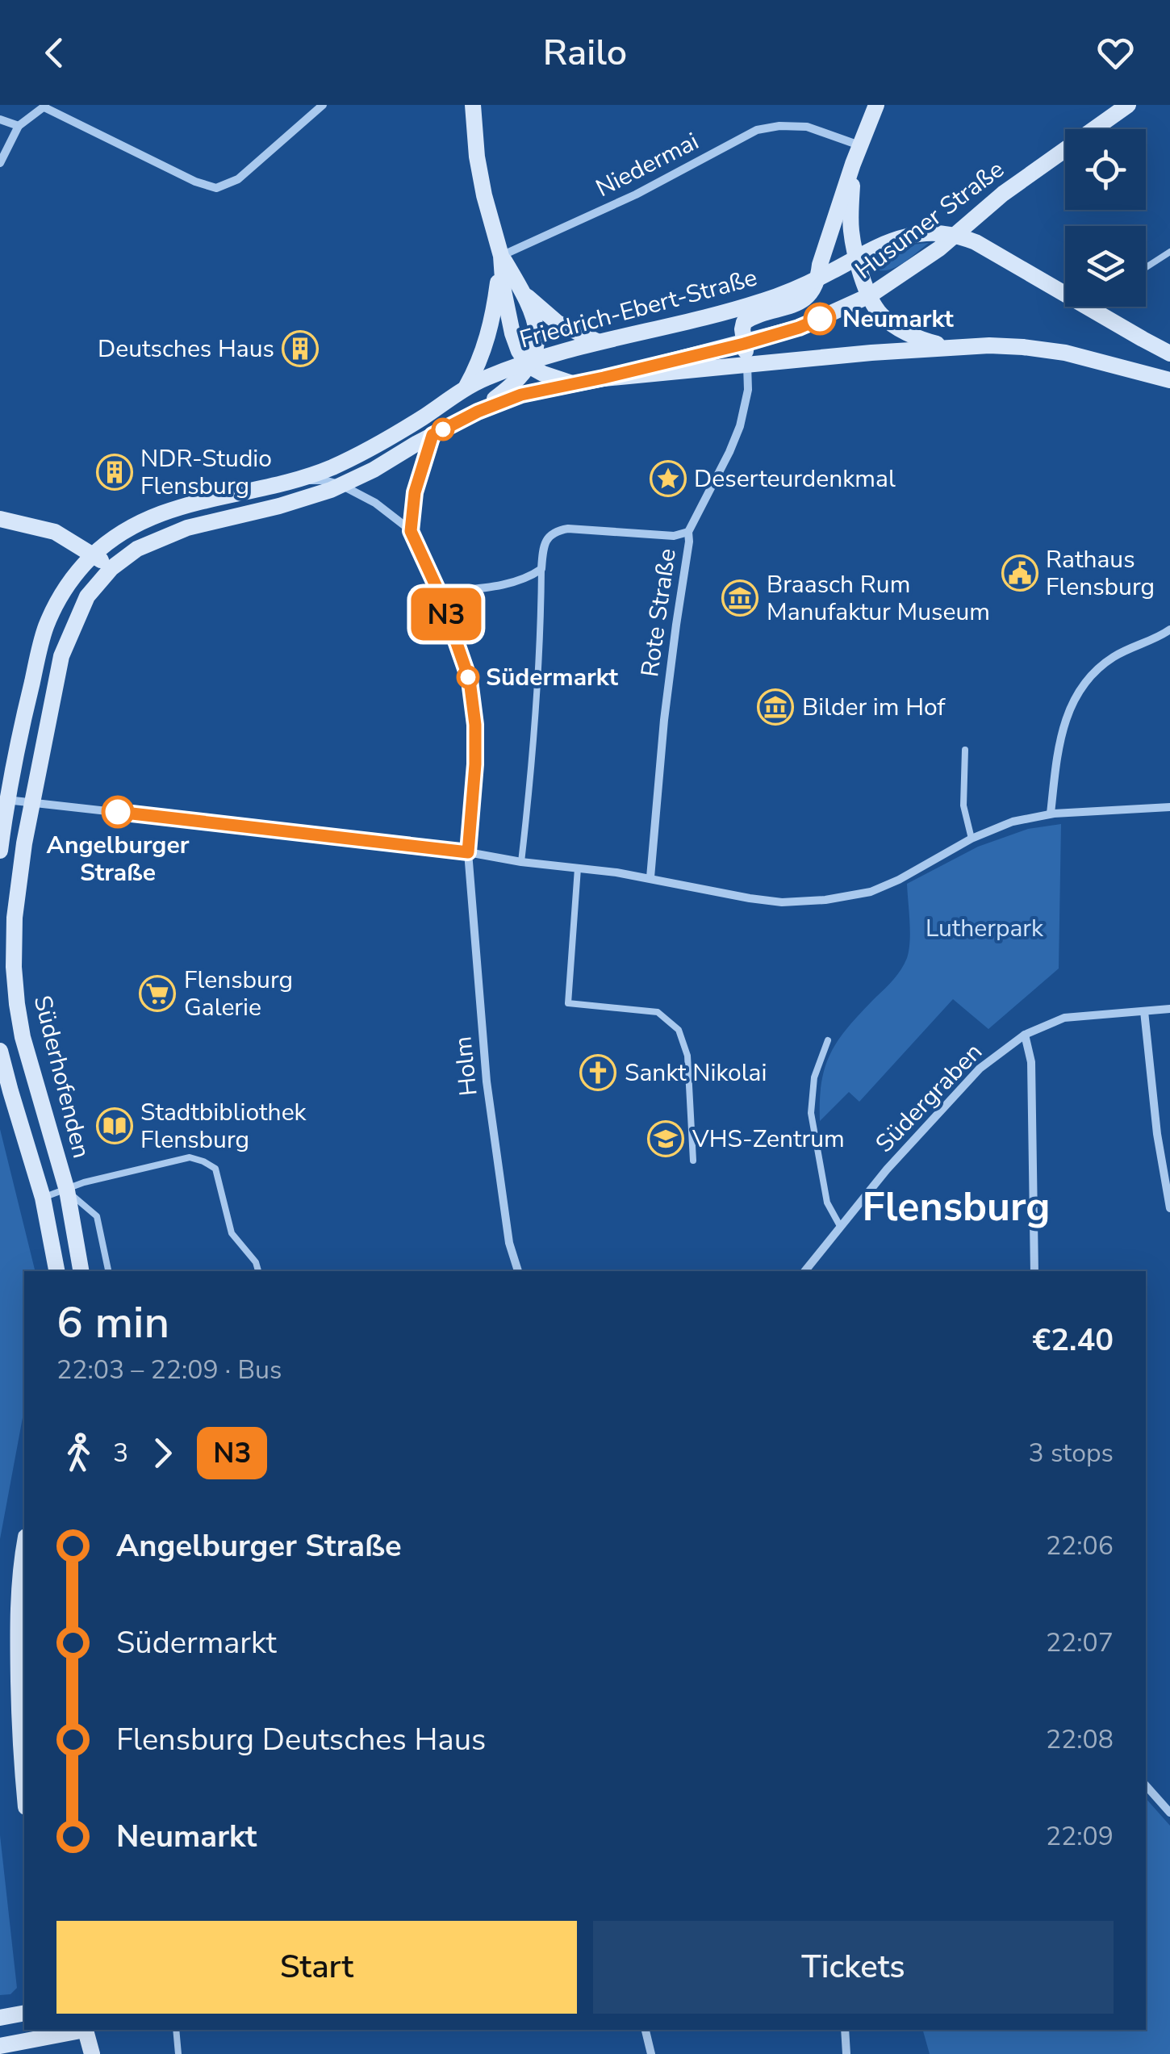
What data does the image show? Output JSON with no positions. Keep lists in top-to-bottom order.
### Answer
{
  "streets": {
    "main road": ["Husumer Straße", "Friedrich-Ebert-Straße", "Süderhofenden"],
    "street": [
      "Niedermai",
      "Rote Straße",
      "Holm",
      "Südergraben"
    ]
  },
  "districts": ["Flensburg"],
  "parks": ["Lutherpark"],
  "places": {
    "other": ["Neumarkt", "Südermarkt", "Angelburger Straße"],
    "building": ["Deutsches Haus", "NDR-Studio Flensburg"],
    "place": ["Deserteurdenkmal"],
    "public building": ["Rathaus Flensburg"],
    "museum": ["Braasch Rum Manufaktur Museum", "Bilder im Hof"],
    "supermarket": ["Flensburg Galerie"],
    "church": ["Sankt Nikolai"],
    "library": ["Stadtbibliothek Flensburg"],
    "school or university": ["VHS-Zentrum"]
  },
  "lines": ["bus line N3"],
  "page": {
    "header": "Railo",
    "on_map": "N3",
    "heading": ["6 min", "22:03 – 22:09 · Bus", "€2.40"],
    "legs": ["3", "N3", "3 stops"],
    "list": [
      {
        "name": "Angelburger Straße",
        "value": "22:06"
      },
      {
        "name": "Südermarkt",
        "value": "22:07"
      },
      {
        "name": "Flensburg Deutsches Haus",
        "value": "22:08"
      },
      {
        "name": "Neumarkt",
        "value": "22:09"
      }
    ],
    "buttons": ["Start", "Tickets"]
  }
}
